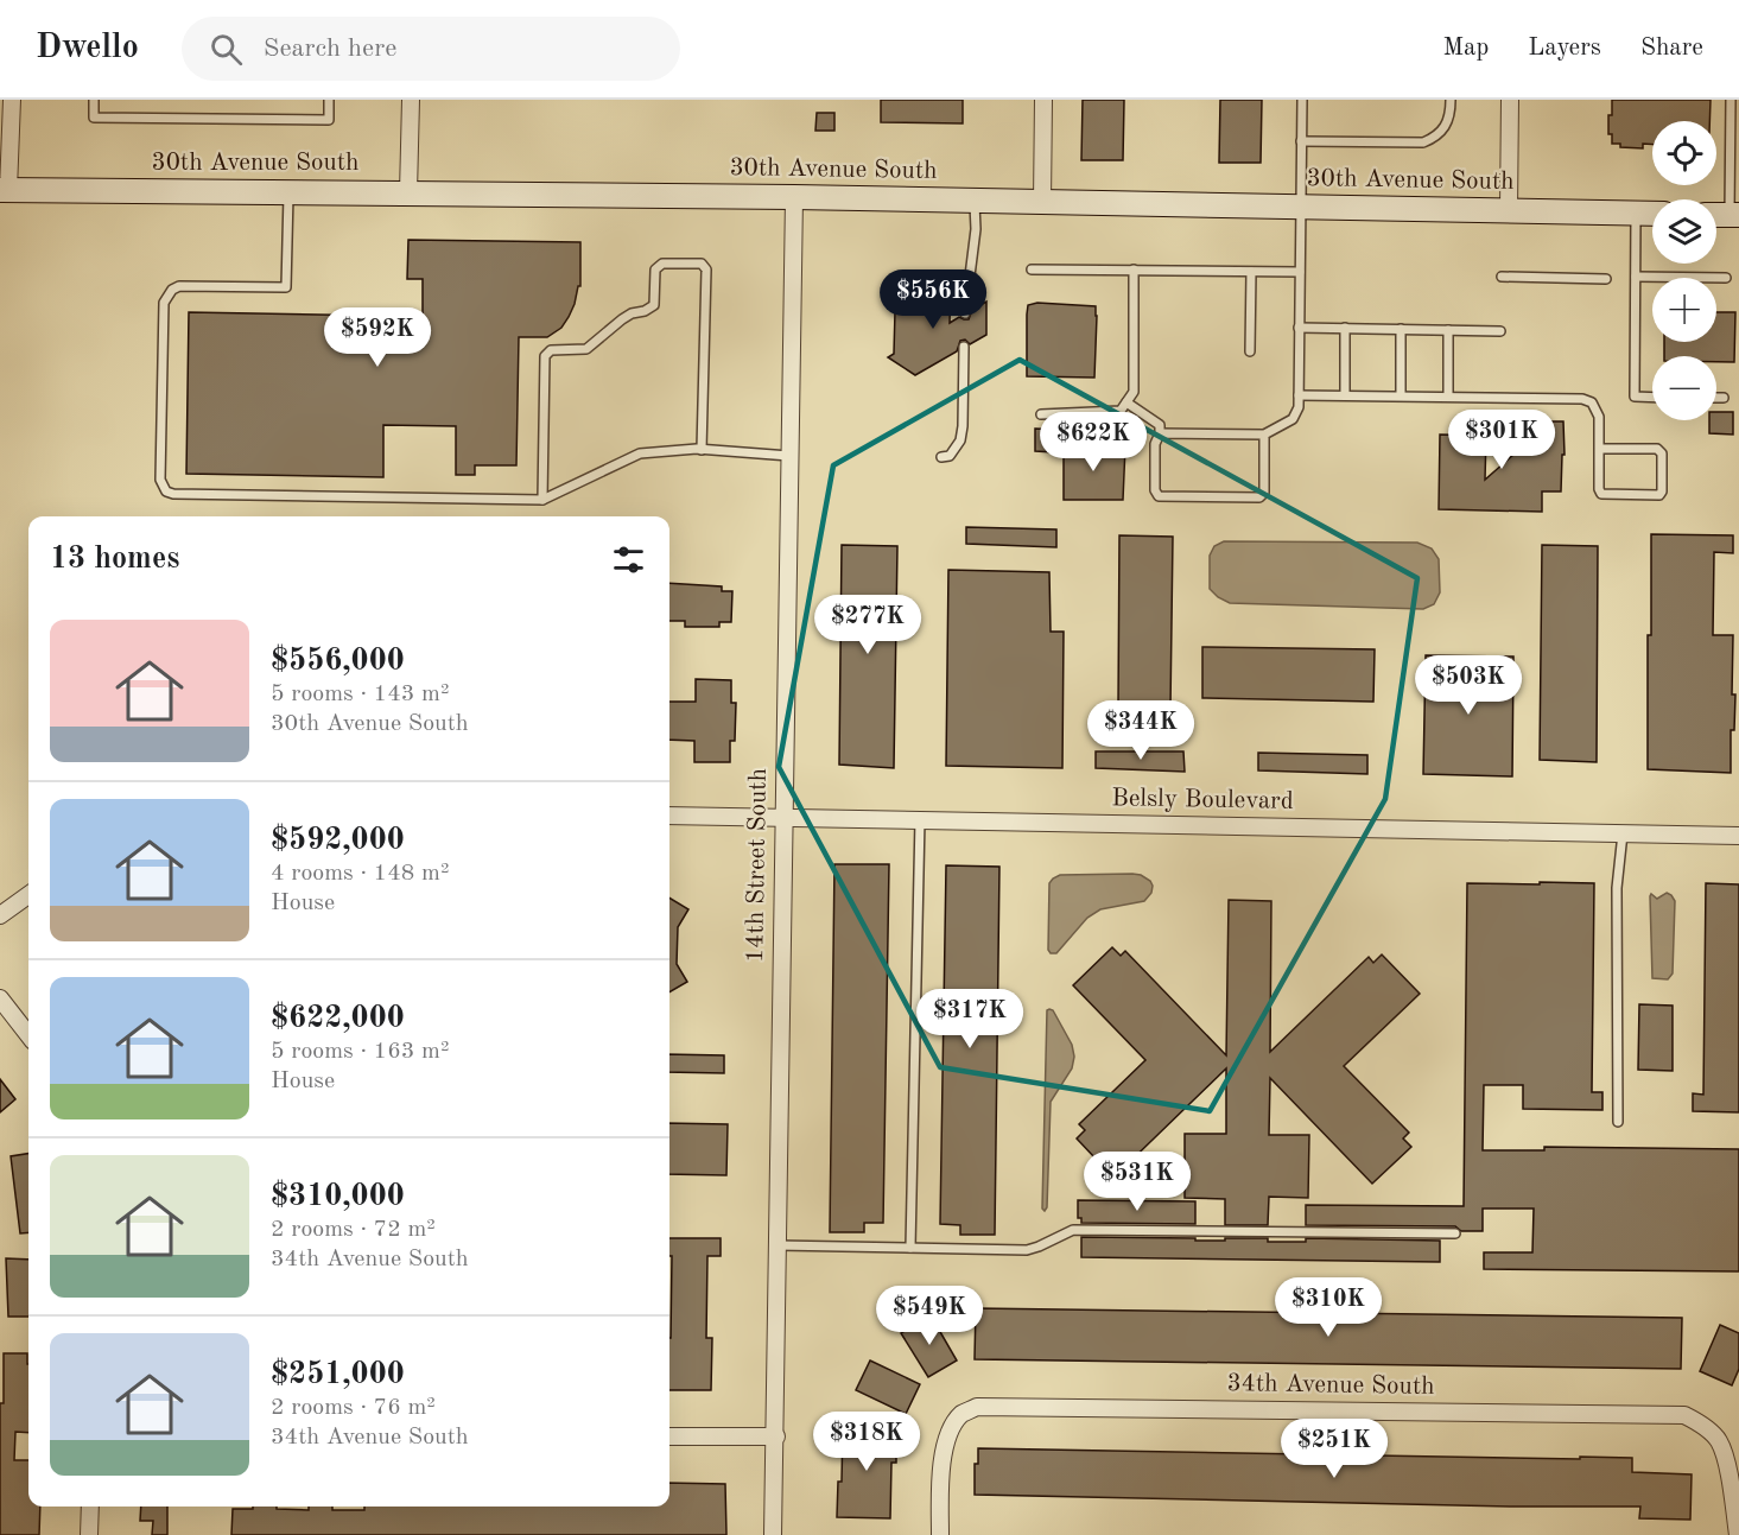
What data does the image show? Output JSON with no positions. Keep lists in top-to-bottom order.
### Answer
{
  "streets": {
    "street": [
      "30th Avenue South",
      "Belsly Boulevard",
      "14th Street South",
      "34th Avenue South"
    ]
  },
  "crossings": [
    ["30th Avenue South", "14th Street South"],
    ["Belsly Boulevard", "14th Street South"]
  ],
  "page": {
    "header": "Dwello",
    "search": "Search here",
    "nav": ["Map", "Layers", "Share"],
    "map_buttons": ["+", "−"],
    "price": [
      "$556K",
      "$592K",
      "$301K",
      "$622K",
      "$277K",
      "$503K",
      "$344K",
      "$317K",
      "$531K",
      "$310K",
      "$549K",
      "$318K",
      "$251K"
    ],
    "heading": "13 homes",
    "list": [
      {
        "name": "$556,000",
        "note": "5 rooms · 143 m² · 30th Avenue South"
      },
      {
        "name": "$592,000",
        "note": "4 rooms · 148 m² · House"
      },
      {
        "name": "$622,000",
        "note": "5 rooms · 163 m² · House"
      },
      {
        "name": "$310,000",
        "note": "2 rooms · 72 m² · 34th Avenue South"
      },
      {
        "name": "$251,000",
        "note": "2 rooms · 76 m² · 34th Avenue South"
      }
    ]
  }
}
